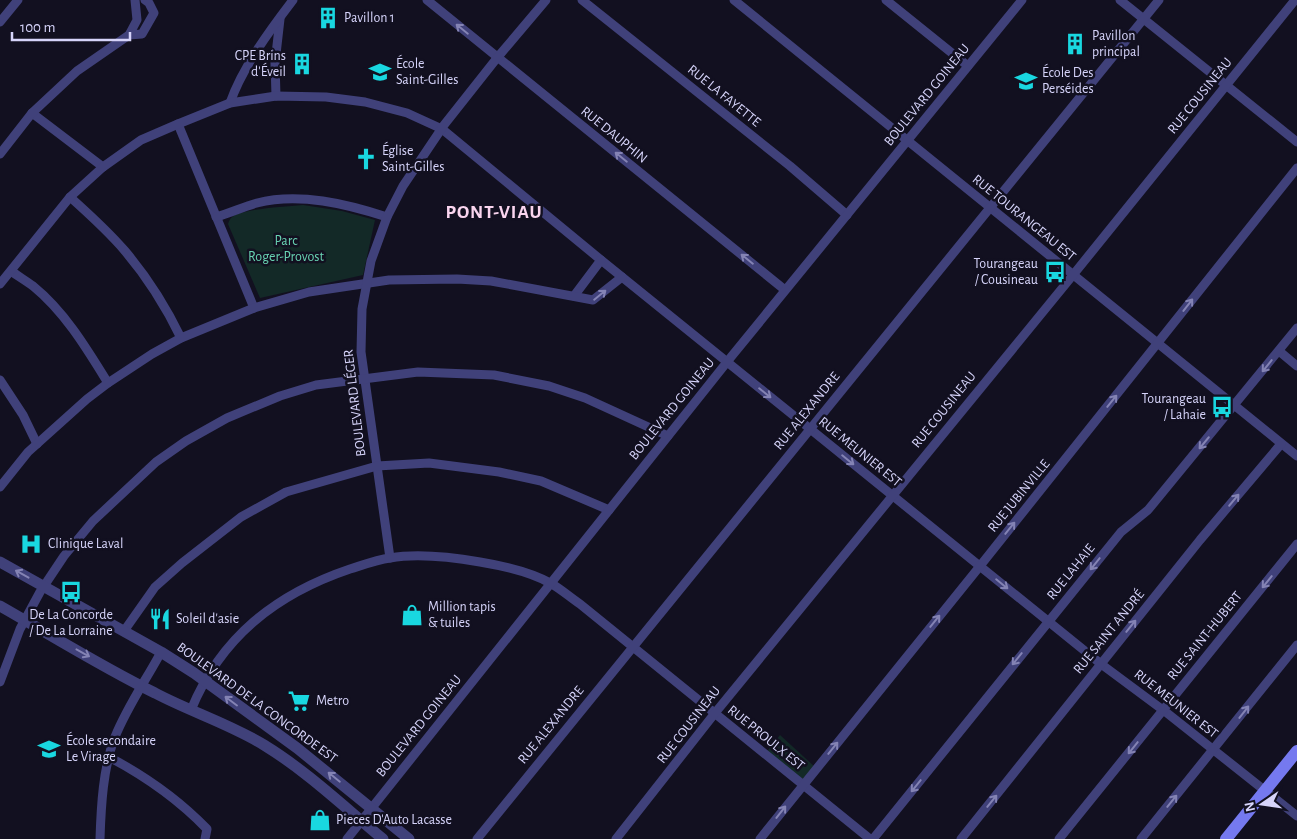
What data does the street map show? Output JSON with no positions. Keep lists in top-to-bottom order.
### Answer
{
  "streets": {
    "street": [
      "BOULEVARD GOINEAU",
      "RUE LA FAYETTE",
      "RUE COUSINEAU",
      "RUE DAUPHIN",
      "RUE TOURANGEAU EST",
      "BOULEVARD LÉGER",
      "RUE ALEXANDRE",
      "RUE MEUNIER EST",
      "RUE JUBINVILLE",
      "RUE LAHAIE",
      "RUE SAINT ANDRÉ",
      "RUE SAINT-HUBERT",
      "BOULEVARD DE LA CONCORDE EST",
      "RUE PROULX EST"
    ]
  },
  "crossings": [
    ["BOULEVARD GOINEAU", "RUE LA FAYETTE"],
    ["BOULEVARD GOINEAU", "RUE DAUPHIN"],
    ["BOULEVARD GOINEAU", "RUE TOURANGEAU EST"],
    ["BOULEVARD GOINEAU", "RUE MEUNIER EST"],
    ["BOULEVARD GOINEAU", "BOULEVARD DE LA CONCORDE EST"],
    ["BOULEVARD GOINEAU", "RUE PROULX EST"],
    ["RUE COUSINEAU", "RUE TOURANGEAU EST"],
    ["RUE COUSINEAU", "RUE MEUNIER EST"],
    ["RUE COUSINEAU", "RUE PROULX EST"],
    ["RUE DAUPHIN", "BOULEVARD LÉGER"],
    ["RUE TOURANGEAU EST", "RUE ALEXANDRE"],
    ["RUE TOURANGEAU EST", "RUE JUBINVILLE"],
    ["RUE TOURANGEAU EST", "RUE LAHAIE"],
    ["RUE TOURANGEAU EST", "RUE SAINT ANDRÉ"],
    ["BOULEVARD LÉGER", "RUE MEUNIER EST"],
    ["BOULEVARD LÉGER", "RUE PROULX EST"],
    ["RUE ALEXANDRE", "RUE MEUNIER EST"],
    ["RUE ALEXANDRE", "RUE PROULX EST"],
    ["RUE MEUNIER EST", "RUE JUBINVILLE"],
    ["RUE MEUNIER EST", "RUE LAHAIE"],
    ["RUE MEUNIER EST", "RUE SAINT ANDRÉ"],
    ["RUE MEUNIER EST", "RUE SAINT-HUBERT"],
    ["RUE JUBINVILLE", "RUE PROULX EST"],
    ["RUE LAHAIE", "RUE PROULX EST"],
    ["BOULEVARD DE LA CONCORDE EST", "RUE PROULX EST"]
  ],
  "one_way": [
    "RUE DAUPHIN",
    "RUE JUBINVILLE",
    "RUE LAHAIE",
    "RUE SAINT ANDRÉ"
  ],
  "districts": ["PONT-VIAU"],
  "parks": ["Parc Roger-Provost"],
  "places": {
    "building": ["Pavillon 1", "Pavillon principal", "CPE Brins d'Éveil"],
    "school or university": ["École Saint-Gilles", "École Des Perséides", "École secondaire Le Virage"],
    "church": ["Église Saint-Gilles"],
    "bus stop": ["Tourangeau / Cousineau", "Tourangeau / Lahaie", "De La Concorde / De La Lorraine"],
    "hospital": ["Clinique Laval"],
    "shop": ["Million tapis & tuiles", "Pieces D'Auto Lacasse"],
    "restaurant": ["Soleil d'asie"],
    "supermarket": ["Metro"]
  },
  "scale_bar": "100 m",
  "north": "left"
}
